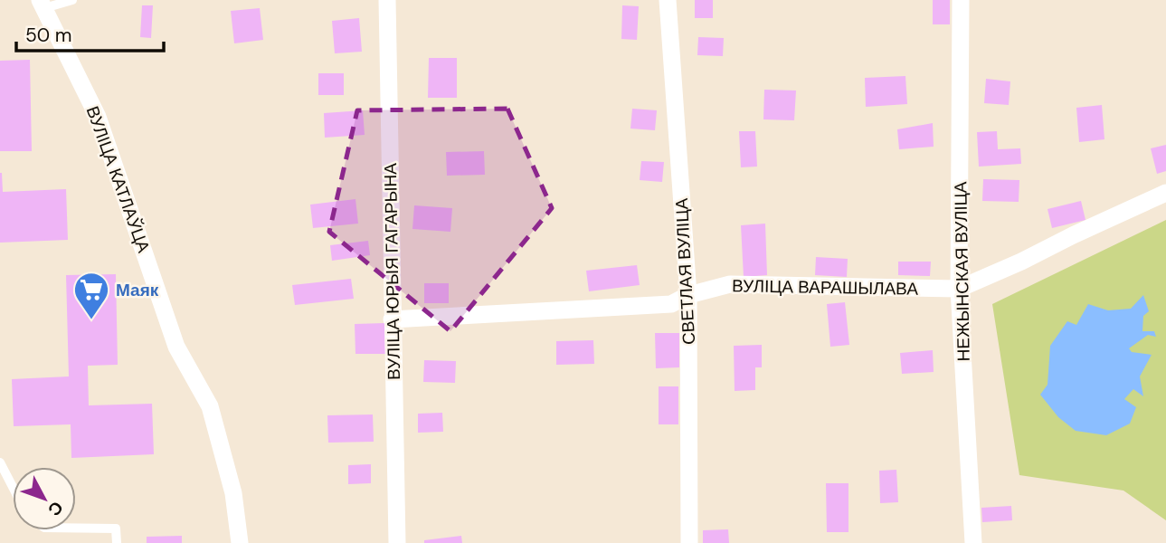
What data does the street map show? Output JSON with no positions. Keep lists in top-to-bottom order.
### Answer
{
  "streets": {
    "street": [
      "ВУЛІЦА КАТЛАЎЦА",
      "ВУЛІЦА ЮРЫЯ ГАГАРЫНА",
      "СВЕТЛАЯ ВУЛІЦА",
      "НЕЖЫНСКАЯ ВУЛІЦА",
      "ВУЛІЦА ВАРАШЫЛАВА"
    ]
  },
  "crossings": [
    ["ВУЛІЦА ЮРЫЯ ГАГАРЫНА", "ВУЛІЦА ВАРАШЫЛАВА"],
    ["СВЕТЛАЯ ВУЛІЦА", "ВУЛІЦА ВАРАШЫЛАВА"],
    ["НЕЖЫНСКАЯ ВУЛІЦА", "ВУЛІЦА ВАРАШЫЛАВА"]
  ],
  "places": {
    "supermarket": ["Маяк"]
  },
  "scale_bar": "50 m",
  "north": "bottom right"
}
